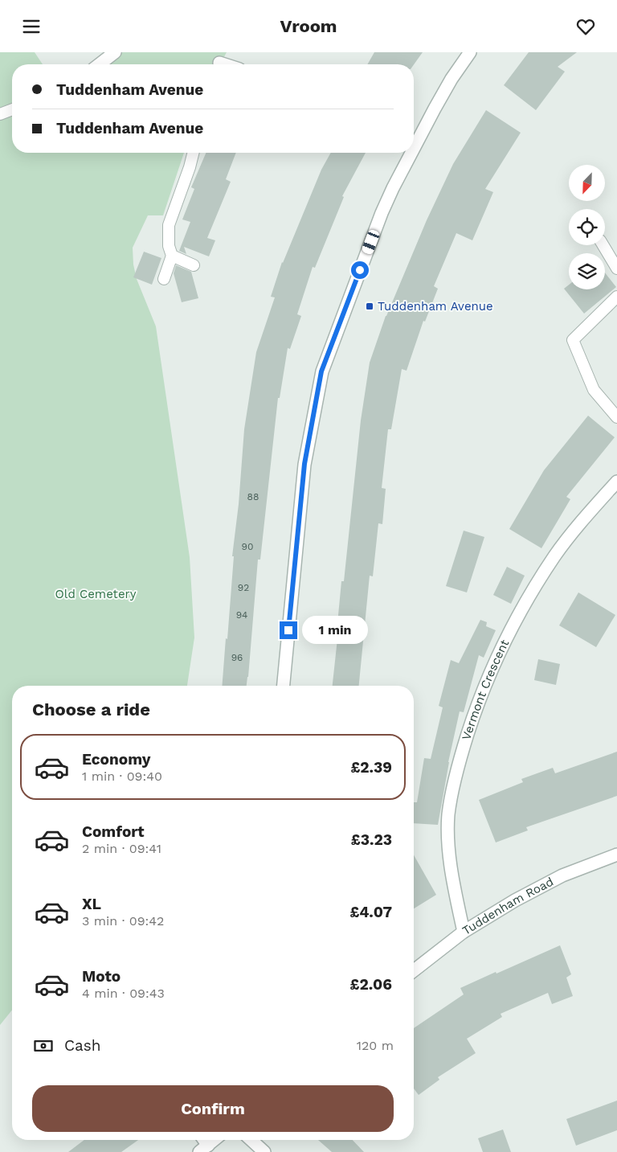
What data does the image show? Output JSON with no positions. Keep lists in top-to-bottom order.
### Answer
{
  "streets": {
    "street": ["Vermont Crescent", "Tuddenham Road"]
  },
  "crossings": [
    ["Vermont Crescent", "Tuddenham Road"]
  ],
  "parks": ["Old Cemetery"],
  "places": {
    "transit": ["Tuddenham Avenue"]
  },
  "house_numbers": [
    "88",
    "90",
    "92",
    "94",
    "96"
  ],
  "north": "bottom left",
  "page": {
    "header": "Vroom",
    "banner": ["Tuddenham Avenue", "Tuddenham Avenue"],
    "bubble": "1 min",
    "heading": "Choose a ride",
    "list": [
      {
        "name": "Economy",
        "note": "1 min · 09:40",
        "value": "£2.39"
      },
      {
        "name": "Comfort",
        "note": "2 min · 09:41",
        "value": "£3.23"
      },
      {
        "name": "XL",
        "note": "3 min · 09:42",
        "value": "£4.07"
      },
      {
        "name": "Moto",
        "note": "4 min · 09:43",
        "value": "£2.06"
      }
    ],
    "pay": ["Cash", "120 m"],
    "buttons": "Confirm"
  }
}
